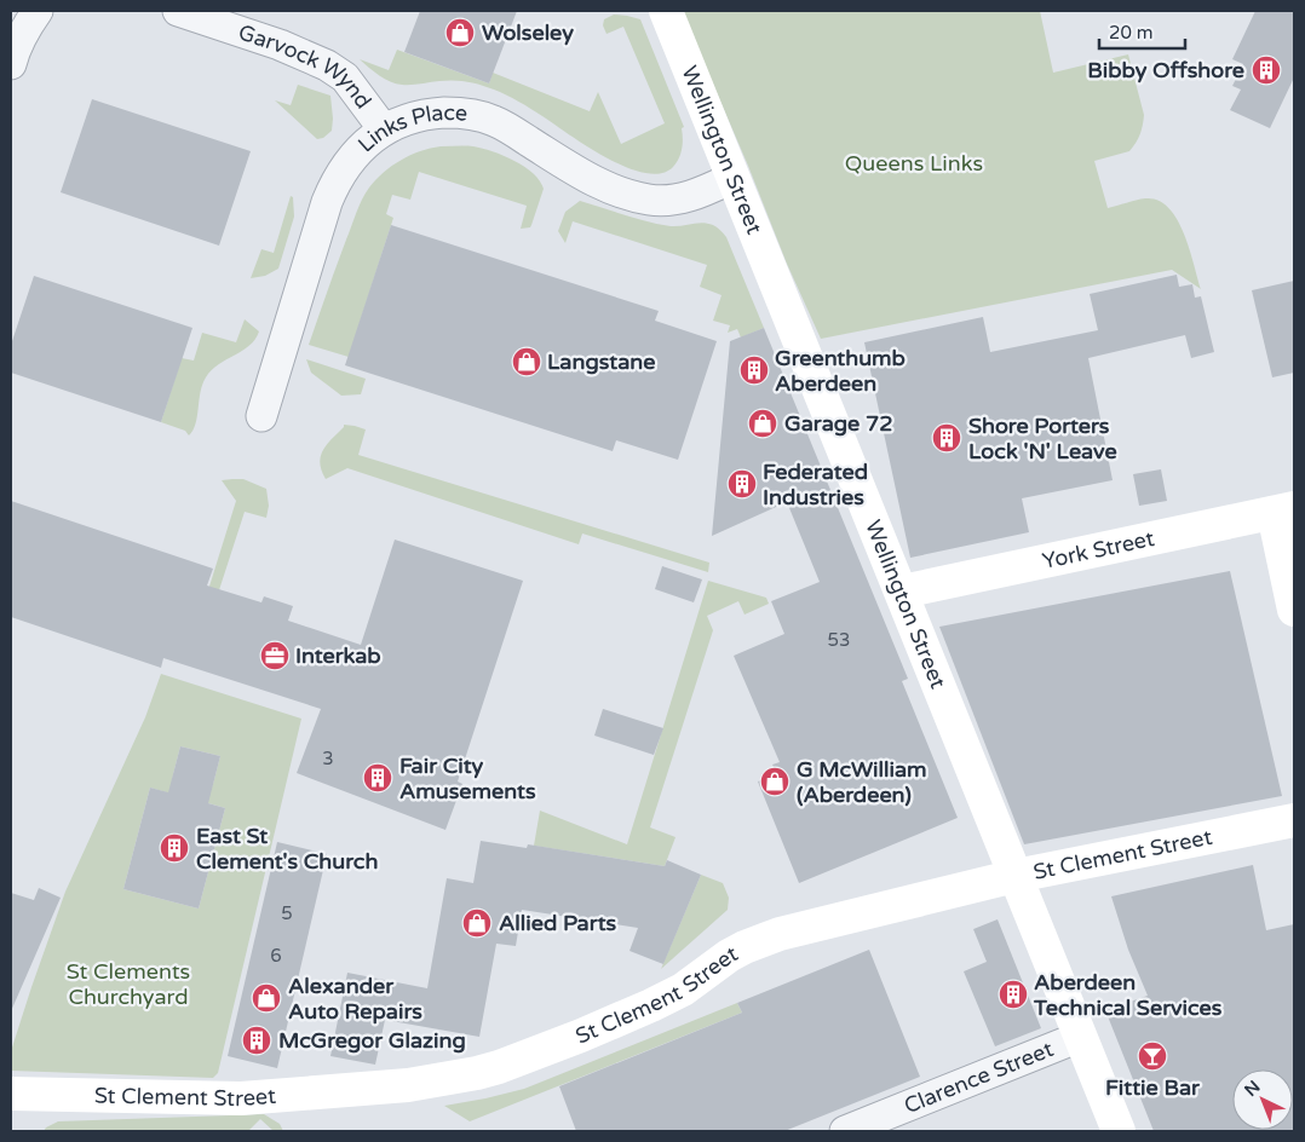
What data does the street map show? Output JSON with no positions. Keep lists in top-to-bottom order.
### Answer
{
  "streets": {
    "street": [
      "Garvock Wynd",
      "Links Place",
      "Wellington Street",
      "York Street",
      "St Clement Street",
      "Clarence Street"
    ]
  },
  "crossings": [
    ["Garvock Wynd", "Links Place"],
    ["Links Place", "Wellington Street"],
    ["Wellington Street", "York Street"],
    ["Wellington Street", "St Clement Street"],
    ["Wellington Street", "Clarence Street"]
  ],
  "parks": ["Queens Links", "St Clements Churchyard"],
  "places": {
    "shop": [
      "Wolseley",
      "Langstane",
      "Garage 72",
      "G McWilliam (Aberdeen)",
      "Allied Parts",
      "Alexander Auto Repairs"
    ],
    "building": [
      "Bibby Offshore",
      "Greenthumb Aberdeen",
      "Shore Porters Lock 'N' Leave",
      "Federated Industries",
      "Fair City Amusements",
      "East St Clement's Church",
      "Aberdeen Technical Services",
      "McGregor Glazing"
    ],
    "office": ["Interkab"],
    "bar": ["Fittie Bar"]
  },
  "house_numbers": [
    "53",
    "3",
    "5",
    "6"
  ],
  "scale_bar": "20 m",
  "north": "top left"
}
